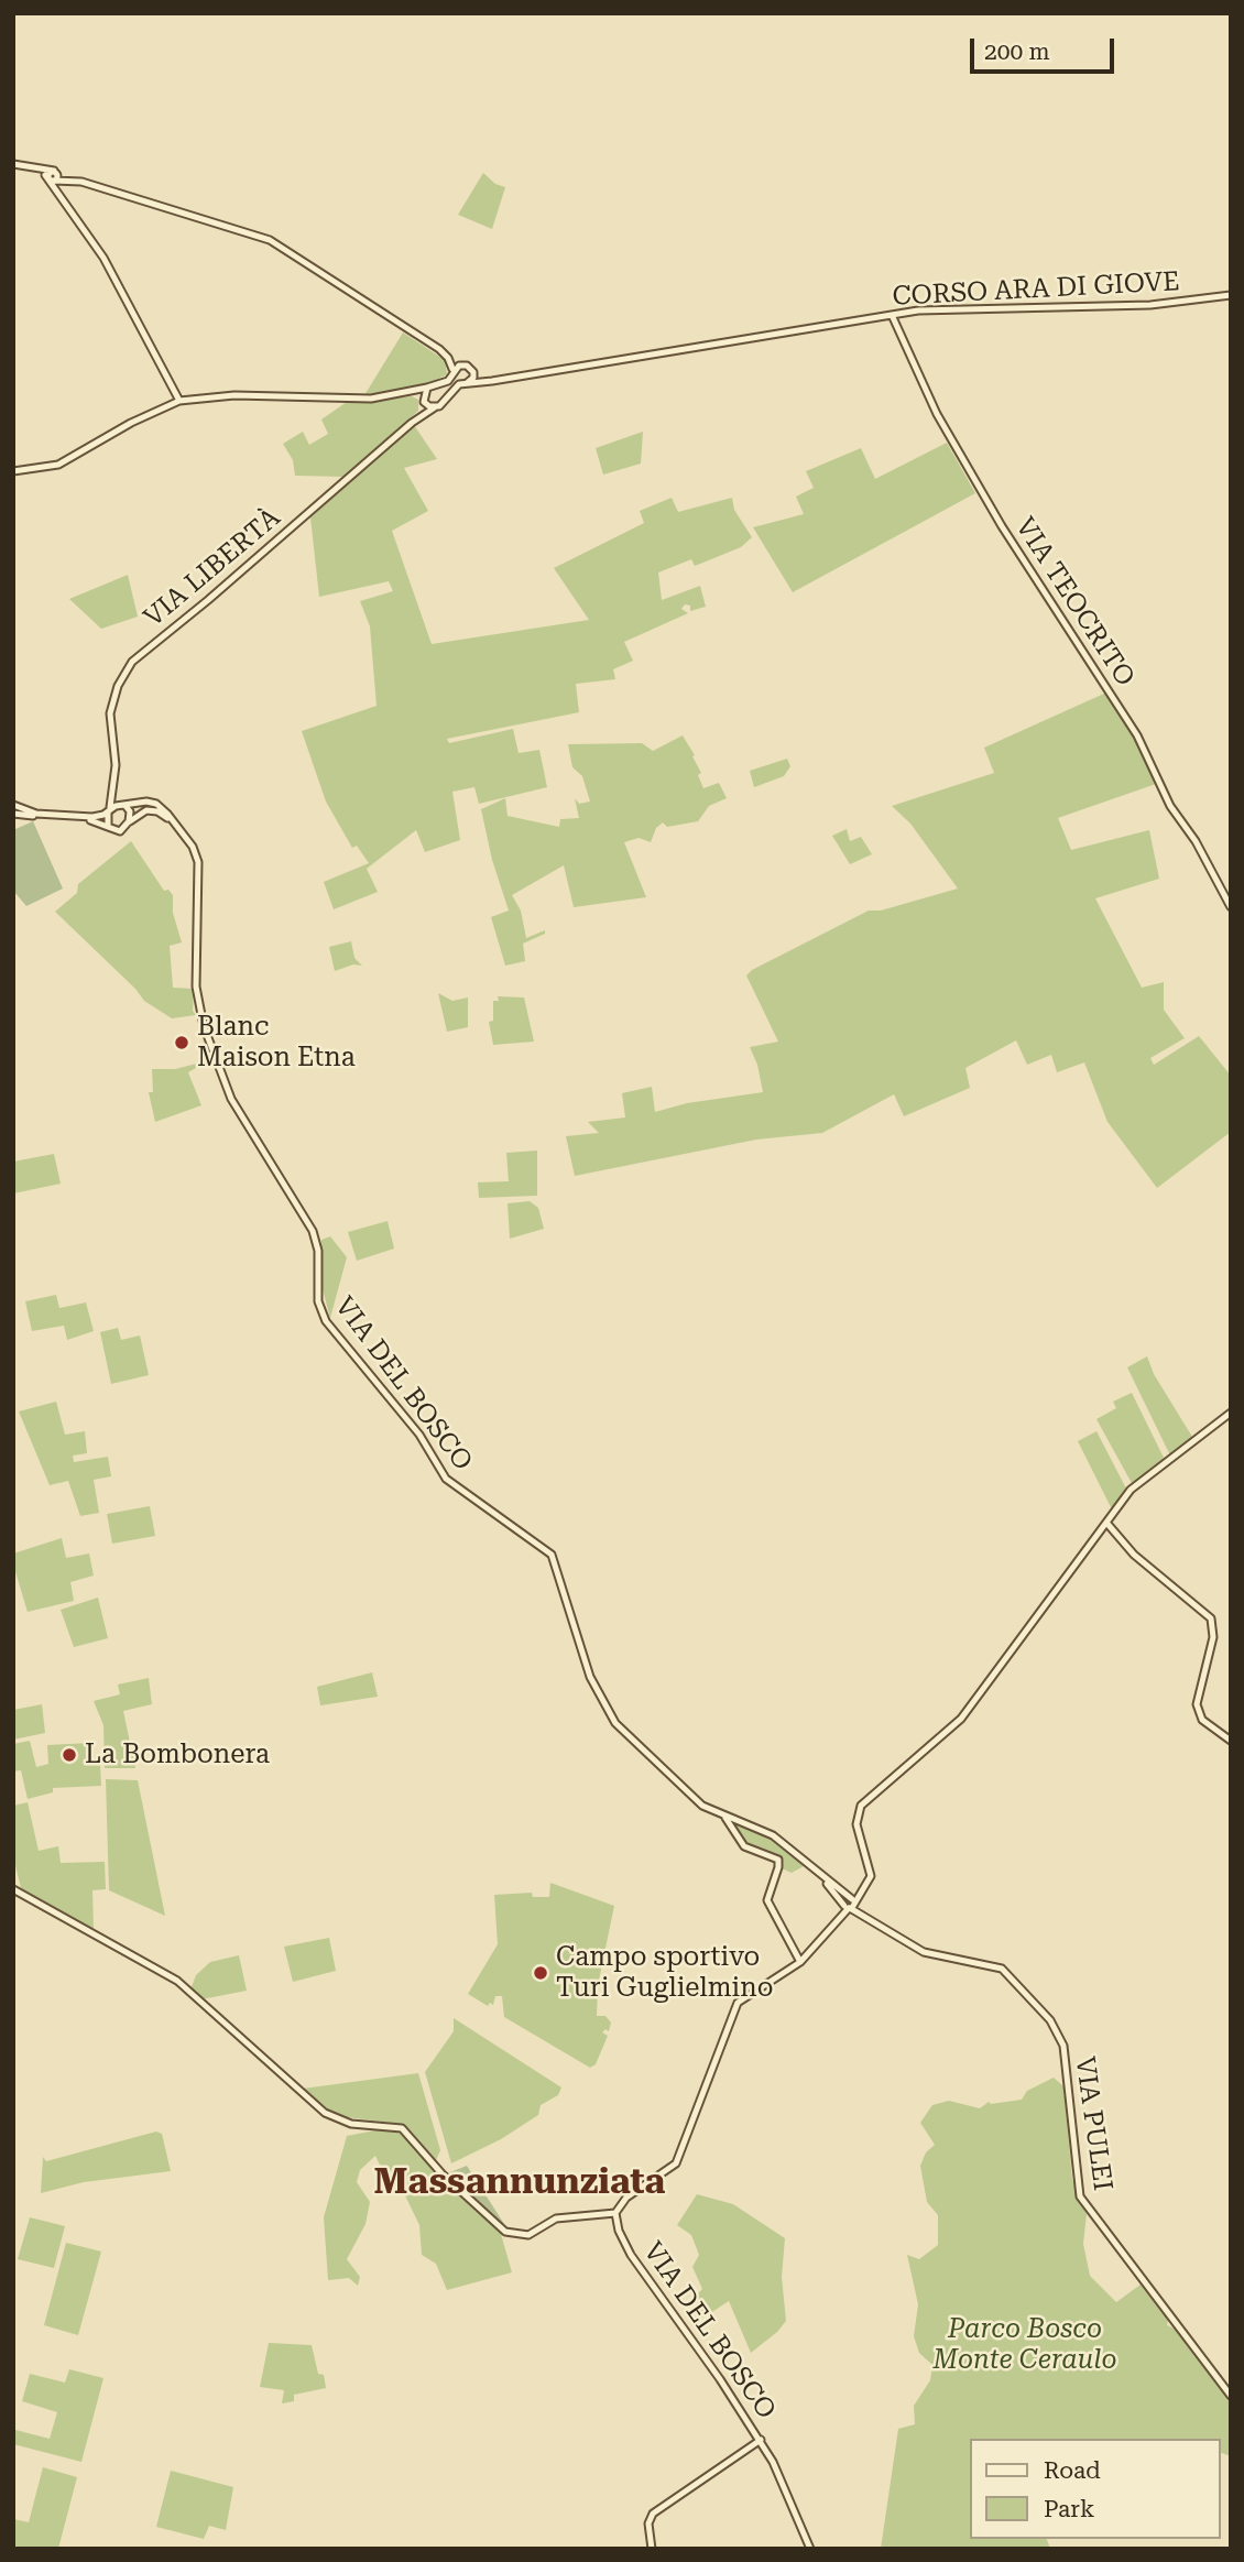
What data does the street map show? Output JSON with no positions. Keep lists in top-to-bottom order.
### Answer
{
  "streets": {
    "main road": [
      "CORSO ARA DI GIOVE",
      "VIA LIBERTÀ",
      "VIA TEOCRITO",
      "VIA DEL BOSCO",
      "VIA PULEI"
    ]
  },
  "crossings": [
    ["CORSO ARA DI GIOVE", "VIA TEOCRITO"]
  ],
  "districts": ["Massannunziata"],
  "parks": ["Parco Bosco Monte Ceraulo"],
  "places": ["Blanc Maison Etna", "La Bombonera", "Campo sportivo Turi Guglielmino"],
  "legend": ["Road", "Park"],
  "scale_bar": "200 m"
}
